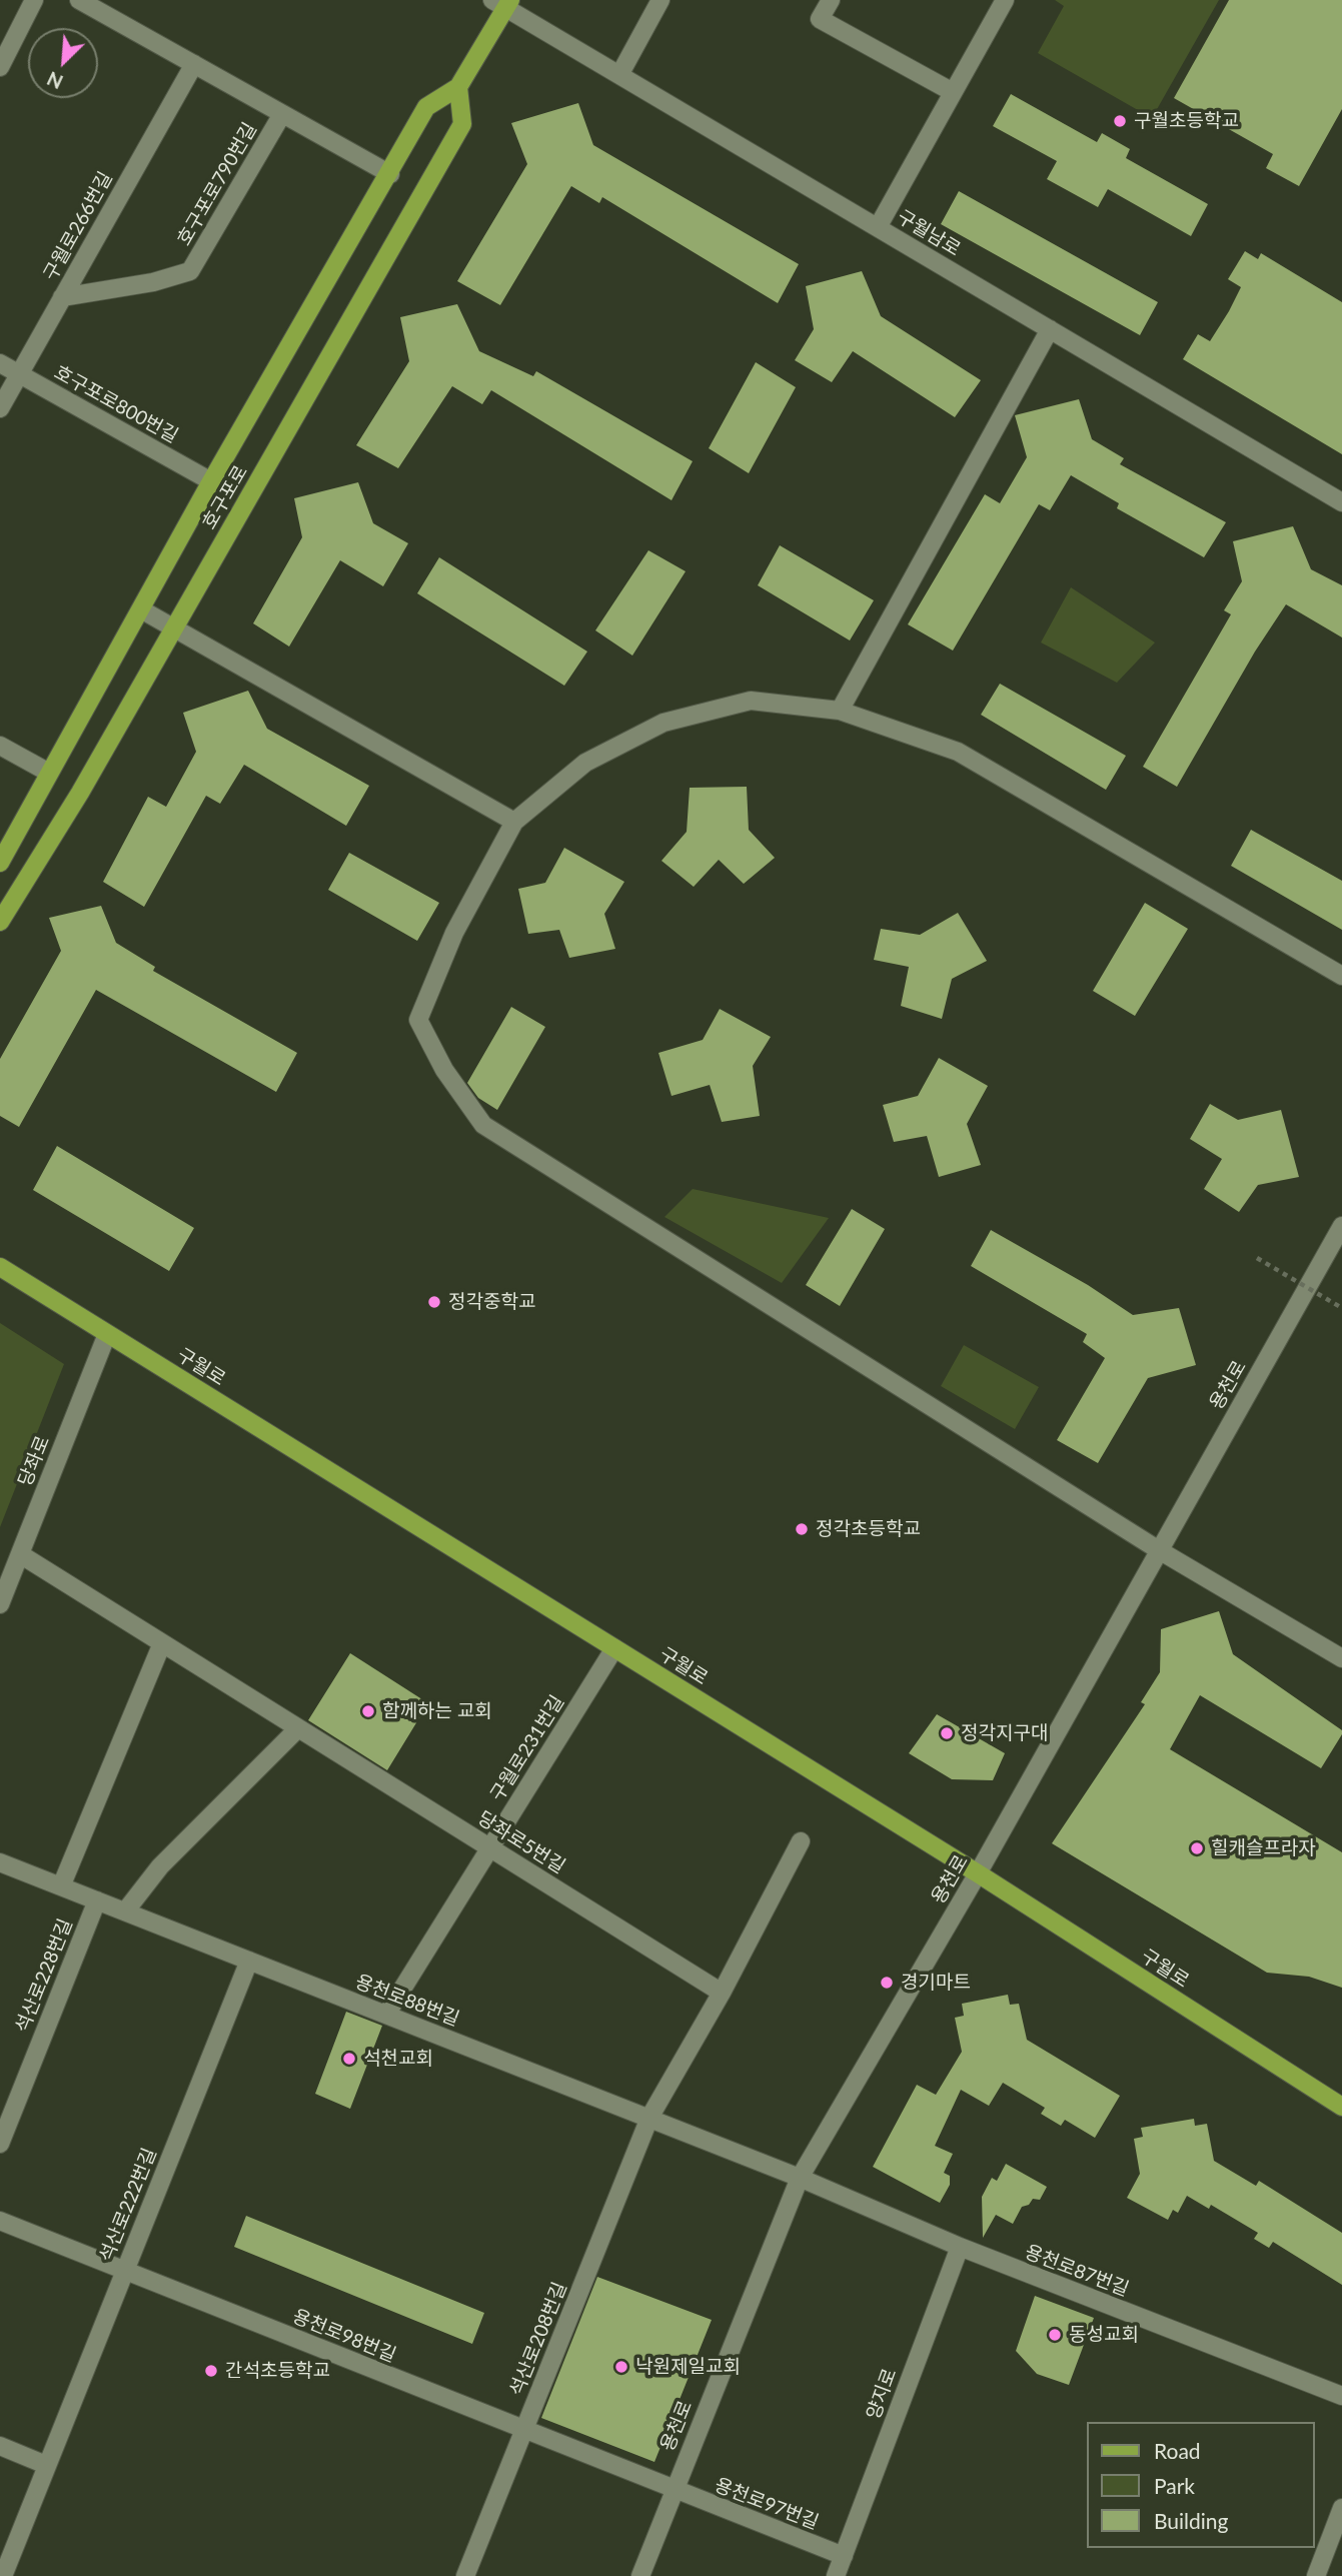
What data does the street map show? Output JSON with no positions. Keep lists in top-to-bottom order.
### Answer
{
  "streets": {
    "main road": ["호구포로", "구월로"],
    "street": [
      "호구포로790번길",
      "구월로266번길",
      "구월남로",
      "호구포로800번길",
      "용천로",
      "당좌로",
      "구월로231번길",
      "당좌로5번길",
      "석산로228번길",
      "용천로88번길",
      "석산로222번길",
      "용천로87번길",
      "용천로98번길",
      "석산로208번길",
      "양지로",
      "용천로97번길"
    ]
  },
  "crossings": [
    ["호구포로790번길", "구월로266번길"],
    ["호구포로790번길", "호구포로"],
    ["구월로266번길", "호구포로800번길"],
    ["구월남로", "호구포로"],
    ["호구포로800번길", "호구포로"],
    ["구월로", "용천로"],
    ["구월로", "당좌로"],
    ["구월로", "구월로231번길"],
    ["용천로", "용천로88번길"],
    ["용천로", "용천로87번길"],
    ["용천로", "용천로98번길"],
    ["용천로", "용천로97번길"],
    ["당좌로", "당좌로5번길"],
    ["구월로231번길", "당좌로5번길"],
    ["구월로231번길", "용천로88번길"],
    ["당좌로5번길", "석산로208번길"],
    ["석산로228번길", "용천로88번길"],
    ["용천로88번길", "석산로222번길"],
    ["용천로88번길", "용천로87번길"],
    ["용천로88번길", "석산로208번길"],
    ["석산로222번길", "용천로98번길"],
    ["용천로87번길", "양지로"],
    ["용천로98번길", "석산로208번길"],
    ["용천로98번길", "용천로97번길"],
    ["양지로", "용천로97번길"]
  ],
  "places": [
    "구월초등학교",
    "정각중학교",
    "정각초등학교",
    "함께하는 교회",
    "정각지구대",
    "힐캐슬프라자",
    "경기마트",
    "석천교회",
    "동성교회",
    "낙원제일교회",
    "간석초등학교"
  ],
  "legend": ["Road", "Park", "Building"],
  "north": "bottom left"
}
